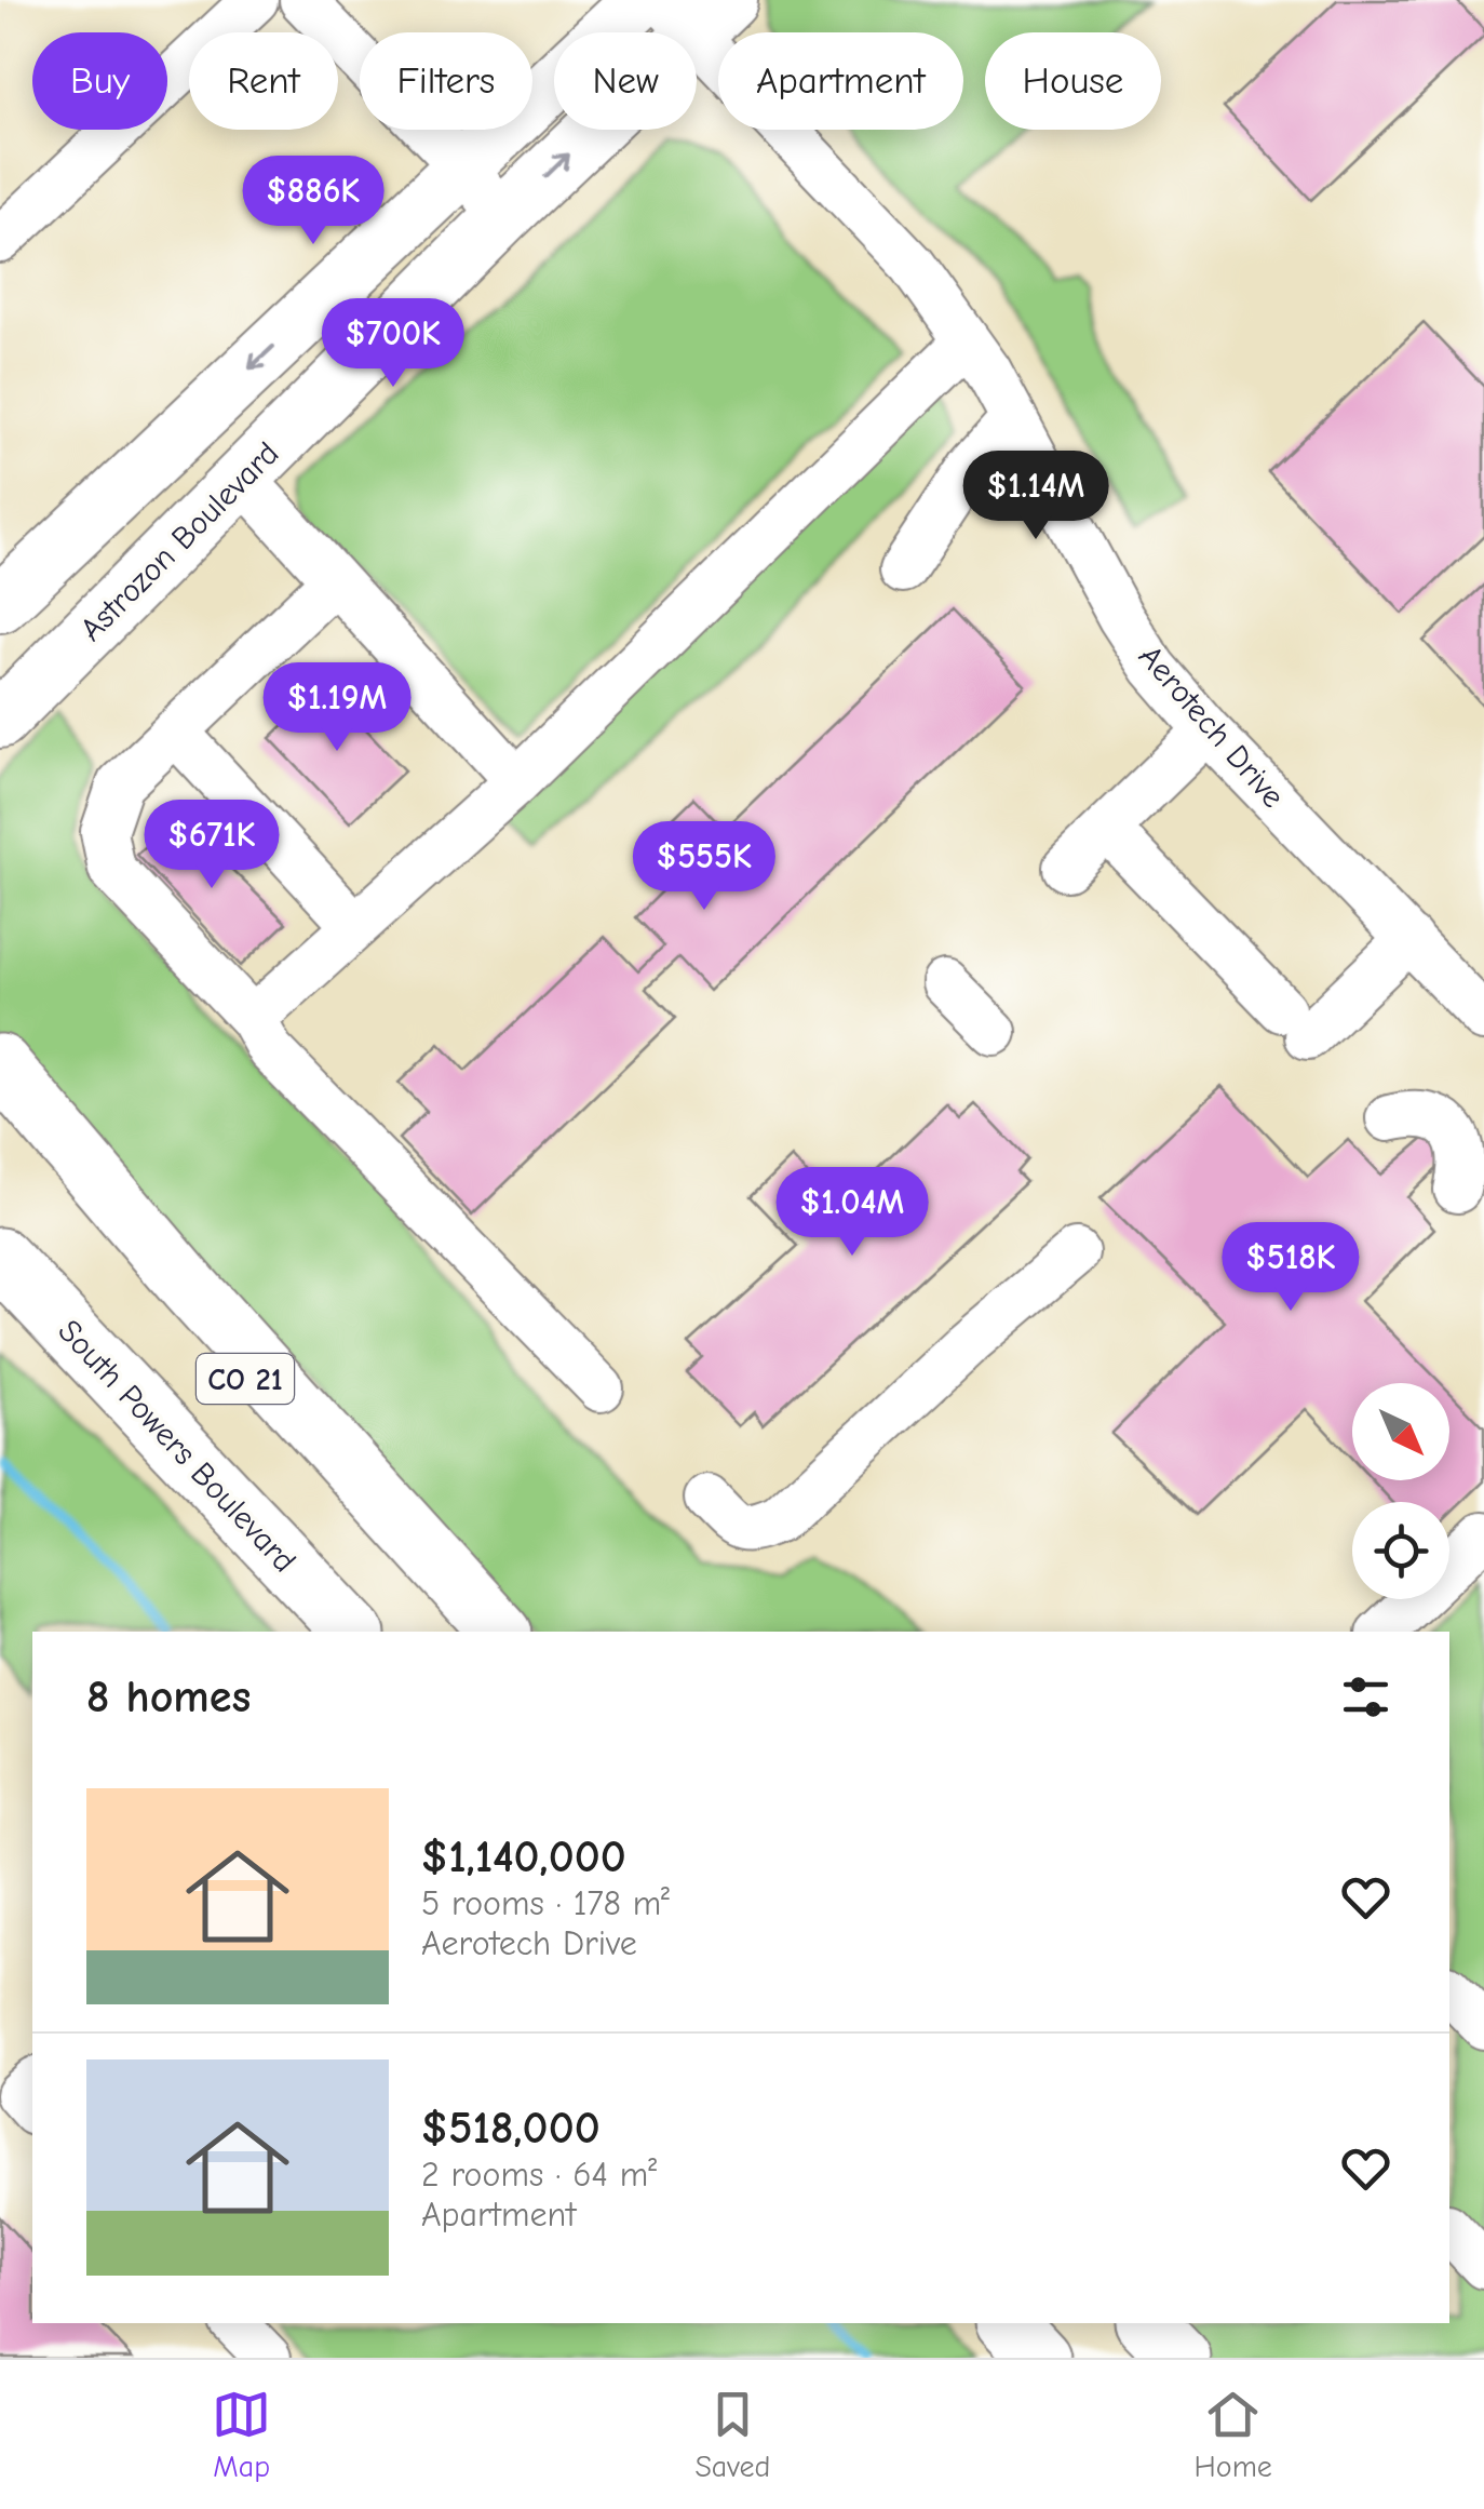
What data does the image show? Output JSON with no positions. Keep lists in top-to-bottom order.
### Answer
{
  "streets": {
    "highway": ["CO 21", "South Powers Boulevard"],
    "main road": ["Astrozon Boulevard"],
    "street": ["Aerotech Drive"]
  },
  "crossings": [
    ["Astrozon Boulevard", "Aerotech Drive"]
  ],
  "north": "bottom right",
  "page": {
    "chip": [
      "Buy",
      "Rent",
      "Filters",
      "New",
      "Apartment",
      "House"
    ],
    "price": [
      "$886K",
      "$700K",
      "$1.14M",
      "$1.19M",
      "$671K",
      "$555K",
      "$1.04M",
      "$518K"
    ],
    "heading": "8 homes",
    "list": [
      {
        "name": "$1,140,000",
        "note": "5 rooms · 178 m² · Aerotech Drive"
      },
      {
        "name": "$518,000",
        "note": "2 rooms · 64 m² · Apartment"
      }
    ],
    "tabs": ["Map", "Saved", "Home"]
  }
}
